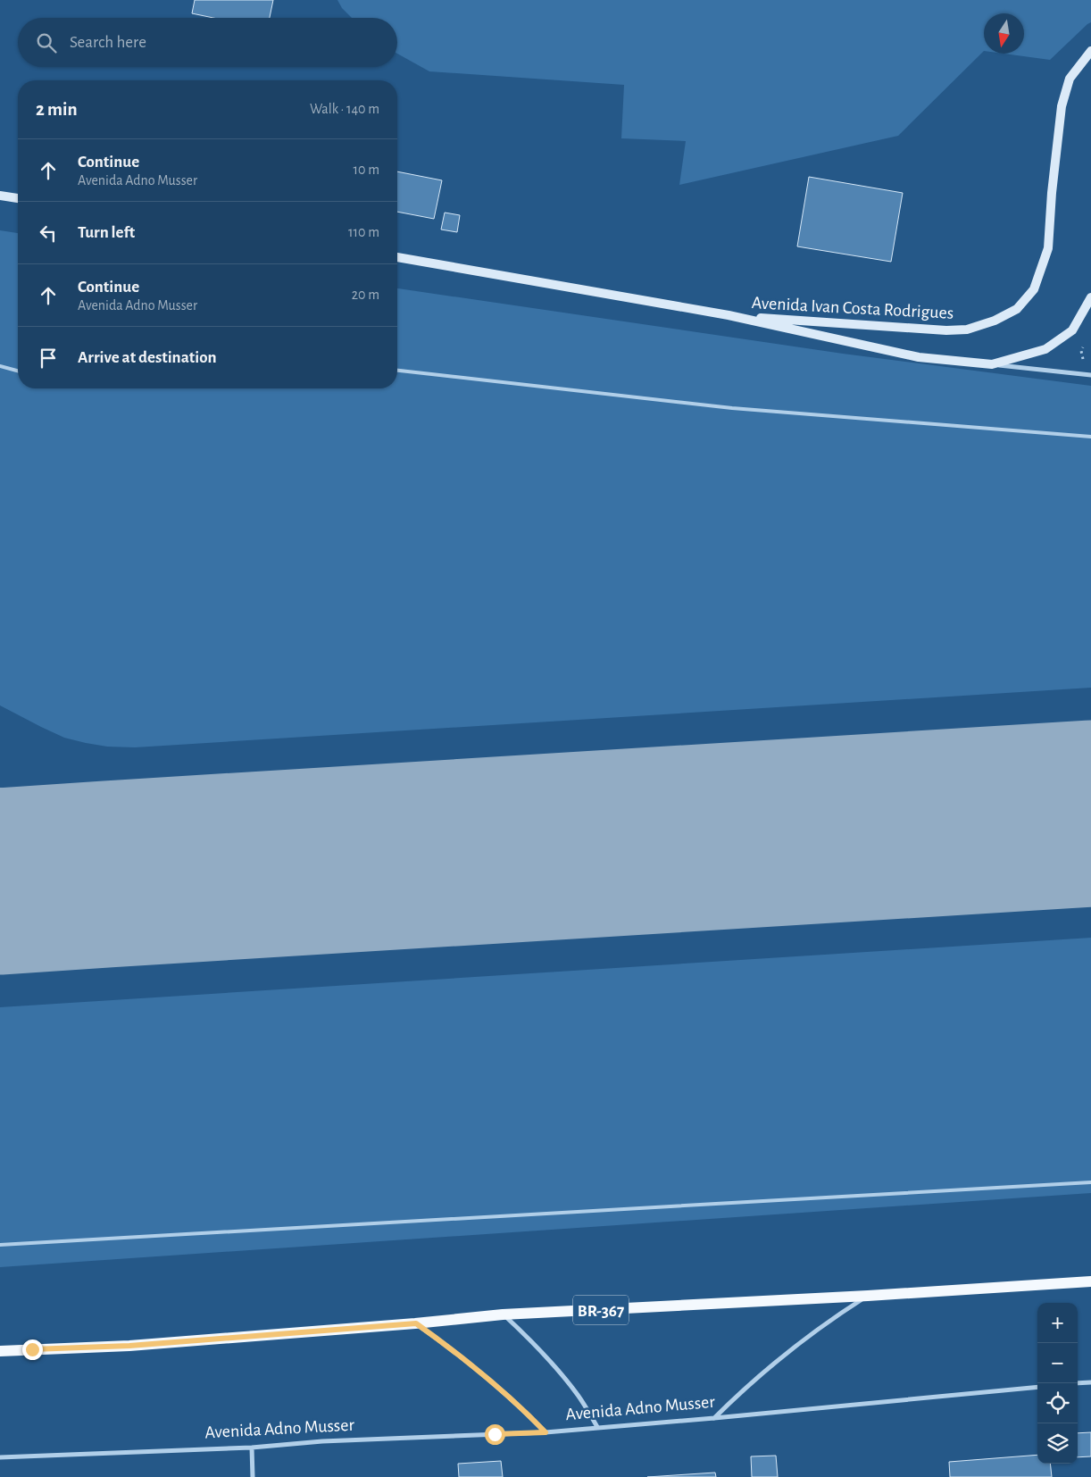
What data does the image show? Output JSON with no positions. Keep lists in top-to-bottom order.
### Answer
{
  "streets": {
    "main road": ["Avenida Ivan Costa Rodrigues", "BR-367"],
    "street": ["Avenida Adno Musser"]
  },
  "north": "bottom",
  "page": {
    "search": "Search here",
    "heading": ["2 min", "Walk · 140 m"],
    "list": [
      ["Continue", "Avenida Adno Musser", "10 m"],
      ["Turn left", "110 m"],
      ["Continue", "Avenida Adno Musser", "20 m"],
      "Arrive at destination"
    ],
    "map_buttons": ["+", "−"]
  }
}
